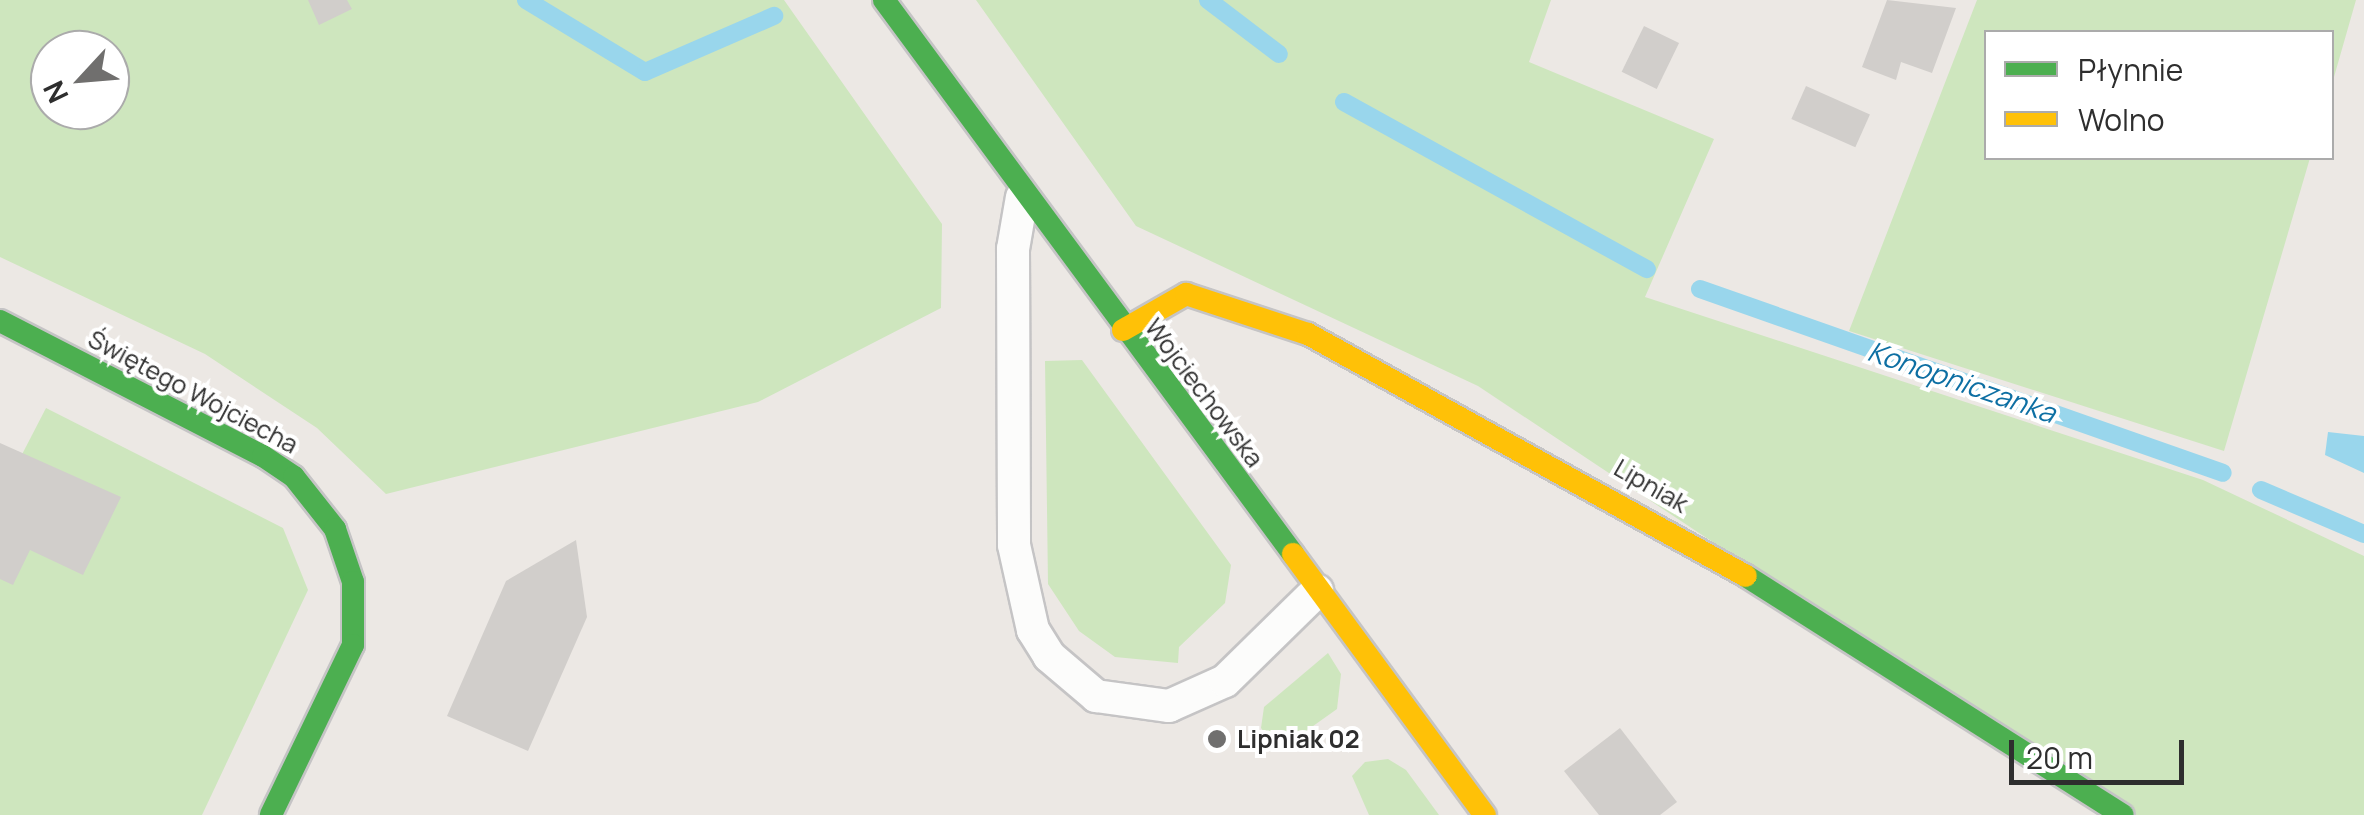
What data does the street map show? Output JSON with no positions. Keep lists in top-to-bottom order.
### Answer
{
  "streets": {
    "street": ["Świętego Wojciecha", "Wojciechowska", "Lipniak"]
  },
  "crossings": [
    ["Wojciechowska", "Lipniak"]
  ],
  "water": ["Konopniczanka"],
  "places": ["Lipniak 02"],
  "legend": ["Płynnie", "Wolno"],
  "scale_bar": "20 m",
  "north": "bottom left"
}
